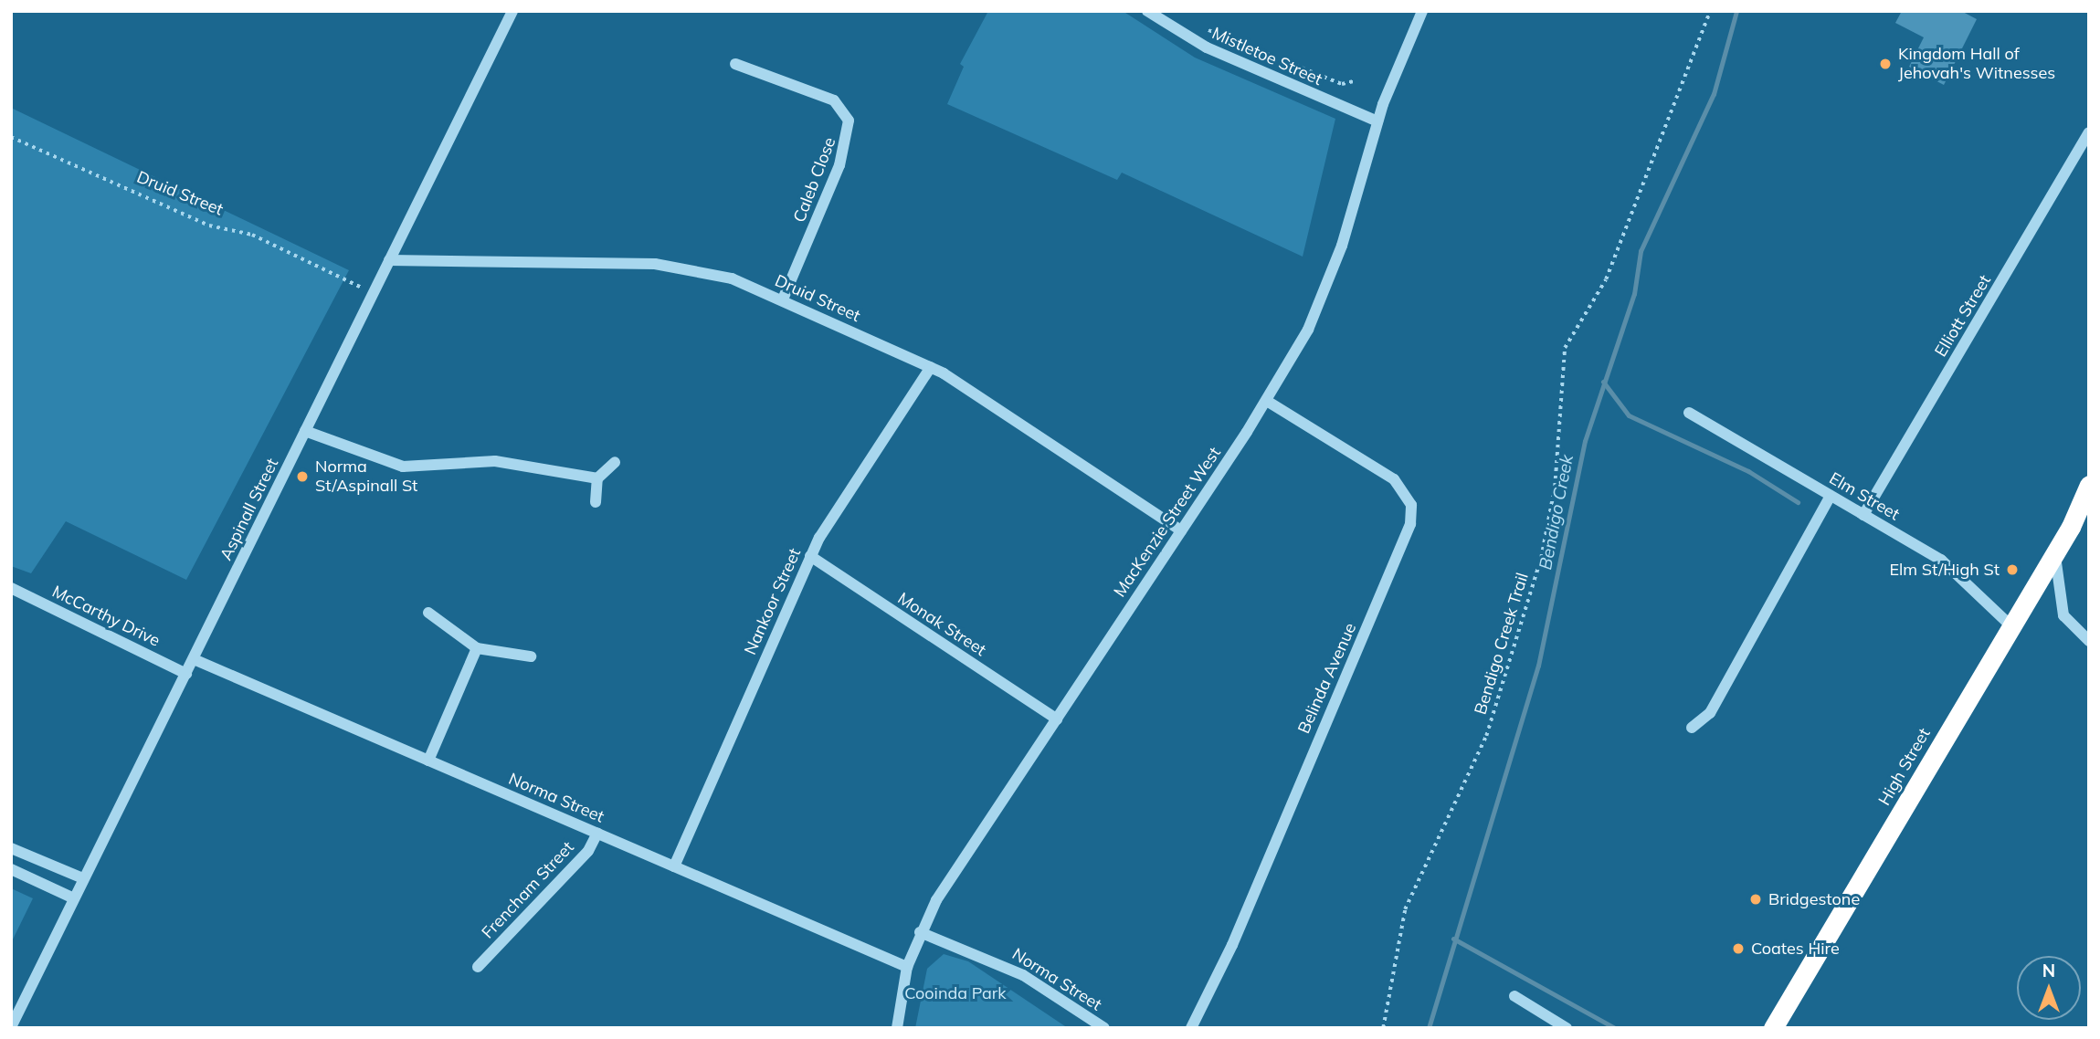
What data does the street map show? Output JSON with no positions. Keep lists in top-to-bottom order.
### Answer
{
  "streets": {
    "highway": ["High Street"],
    "street": [
      "Mistletoe Street",
      "Caleb Close",
      "Druid Street",
      "Elliott Street",
      "Elm Street",
      "Aspinall Street",
      "MacKenzie Street West",
      "Nankoor Street",
      "McCarthy Drive",
      "Monak Street",
      "Belinda Avenue",
      "Norma Street",
      "Frencham Street"
    ],
    "path": ["Bendigo Creek Trail"]
  },
  "crossings": [
    ["Mistletoe Street", "MacKenzie Street West"],
    ["Caleb Close", "Druid Street"],
    ["Druid Street", "Aspinall Street"],
    ["Druid Street", "MacKenzie Street West"],
    ["Druid Street", "Nankoor Street"],
    ["Elliott Street", "Elm Street"],
    ["Elm Street", "High Street"],
    ["Aspinall Street", "McCarthy Drive"],
    ["Aspinall Street", "Norma Street"],
    ["MacKenzie Street West", "Monak Street"],
    ["MacKenzie Street West", "Belinda Avenue"],
    ["MacKenzie Street West", "Norma Street"],
    ["Nankoor Street", "Monak Street"],
    ["Nankoor Street", "Norma Street"],
    ["Norma Street", "Frencham Street"]
  ],
  "water": ["Bendigo Creek"],
  "parks": ["Cooinda Park"],
  "places": [
    "Kingdom Hall of Jehovah's Witnesses",
    "Norma St/Aspinall St",
    "Elm St/High St",
    "Bridgestone",
    "Coates Hire"
  ],
  "north": "top"
}
